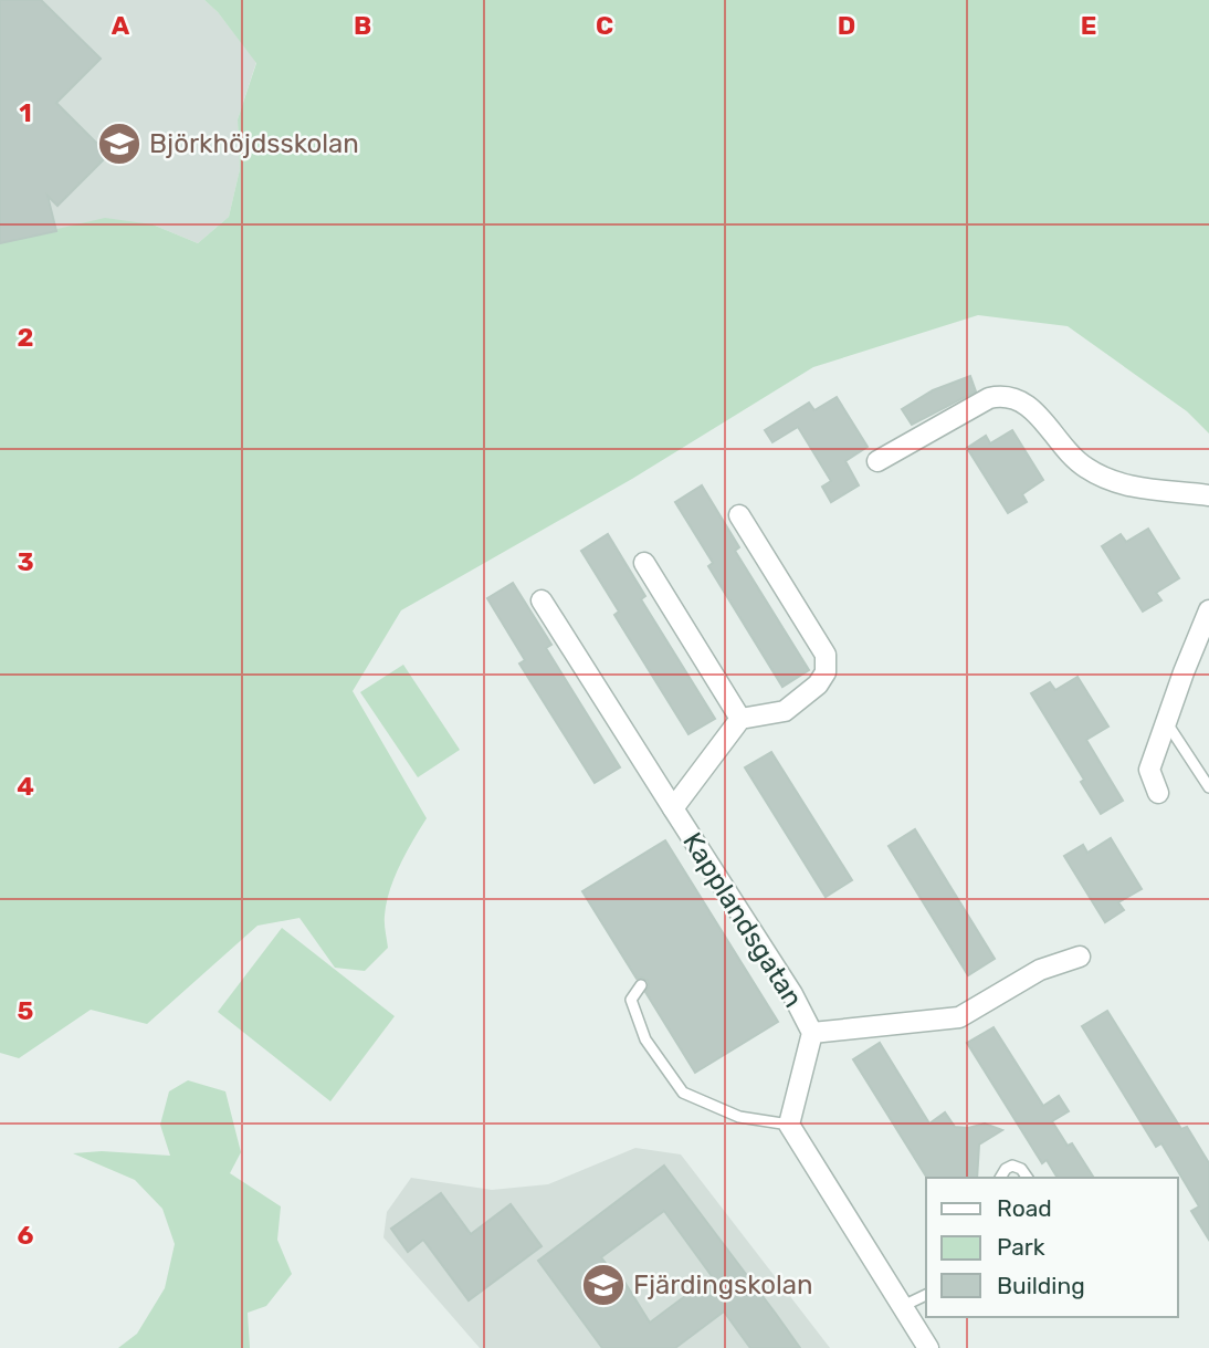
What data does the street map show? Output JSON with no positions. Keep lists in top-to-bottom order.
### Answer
{
  "streets": {
    "street": ["Kapplandsgatan"]
  },
  "places": {
    "school or university": ["Björkhöjdsskolan", "Fjärdingskolan"]
  },
  "legend": ["Road", "Park", "Building"],
  "grid": {
    "columns": [
      "A",
      "B",
      "C",
      "D",
      "E"
    ],
    "rows": [
      "1",
      "2",
      "3",
      "4",
      "5",
      "6"
    ]
  }
}
